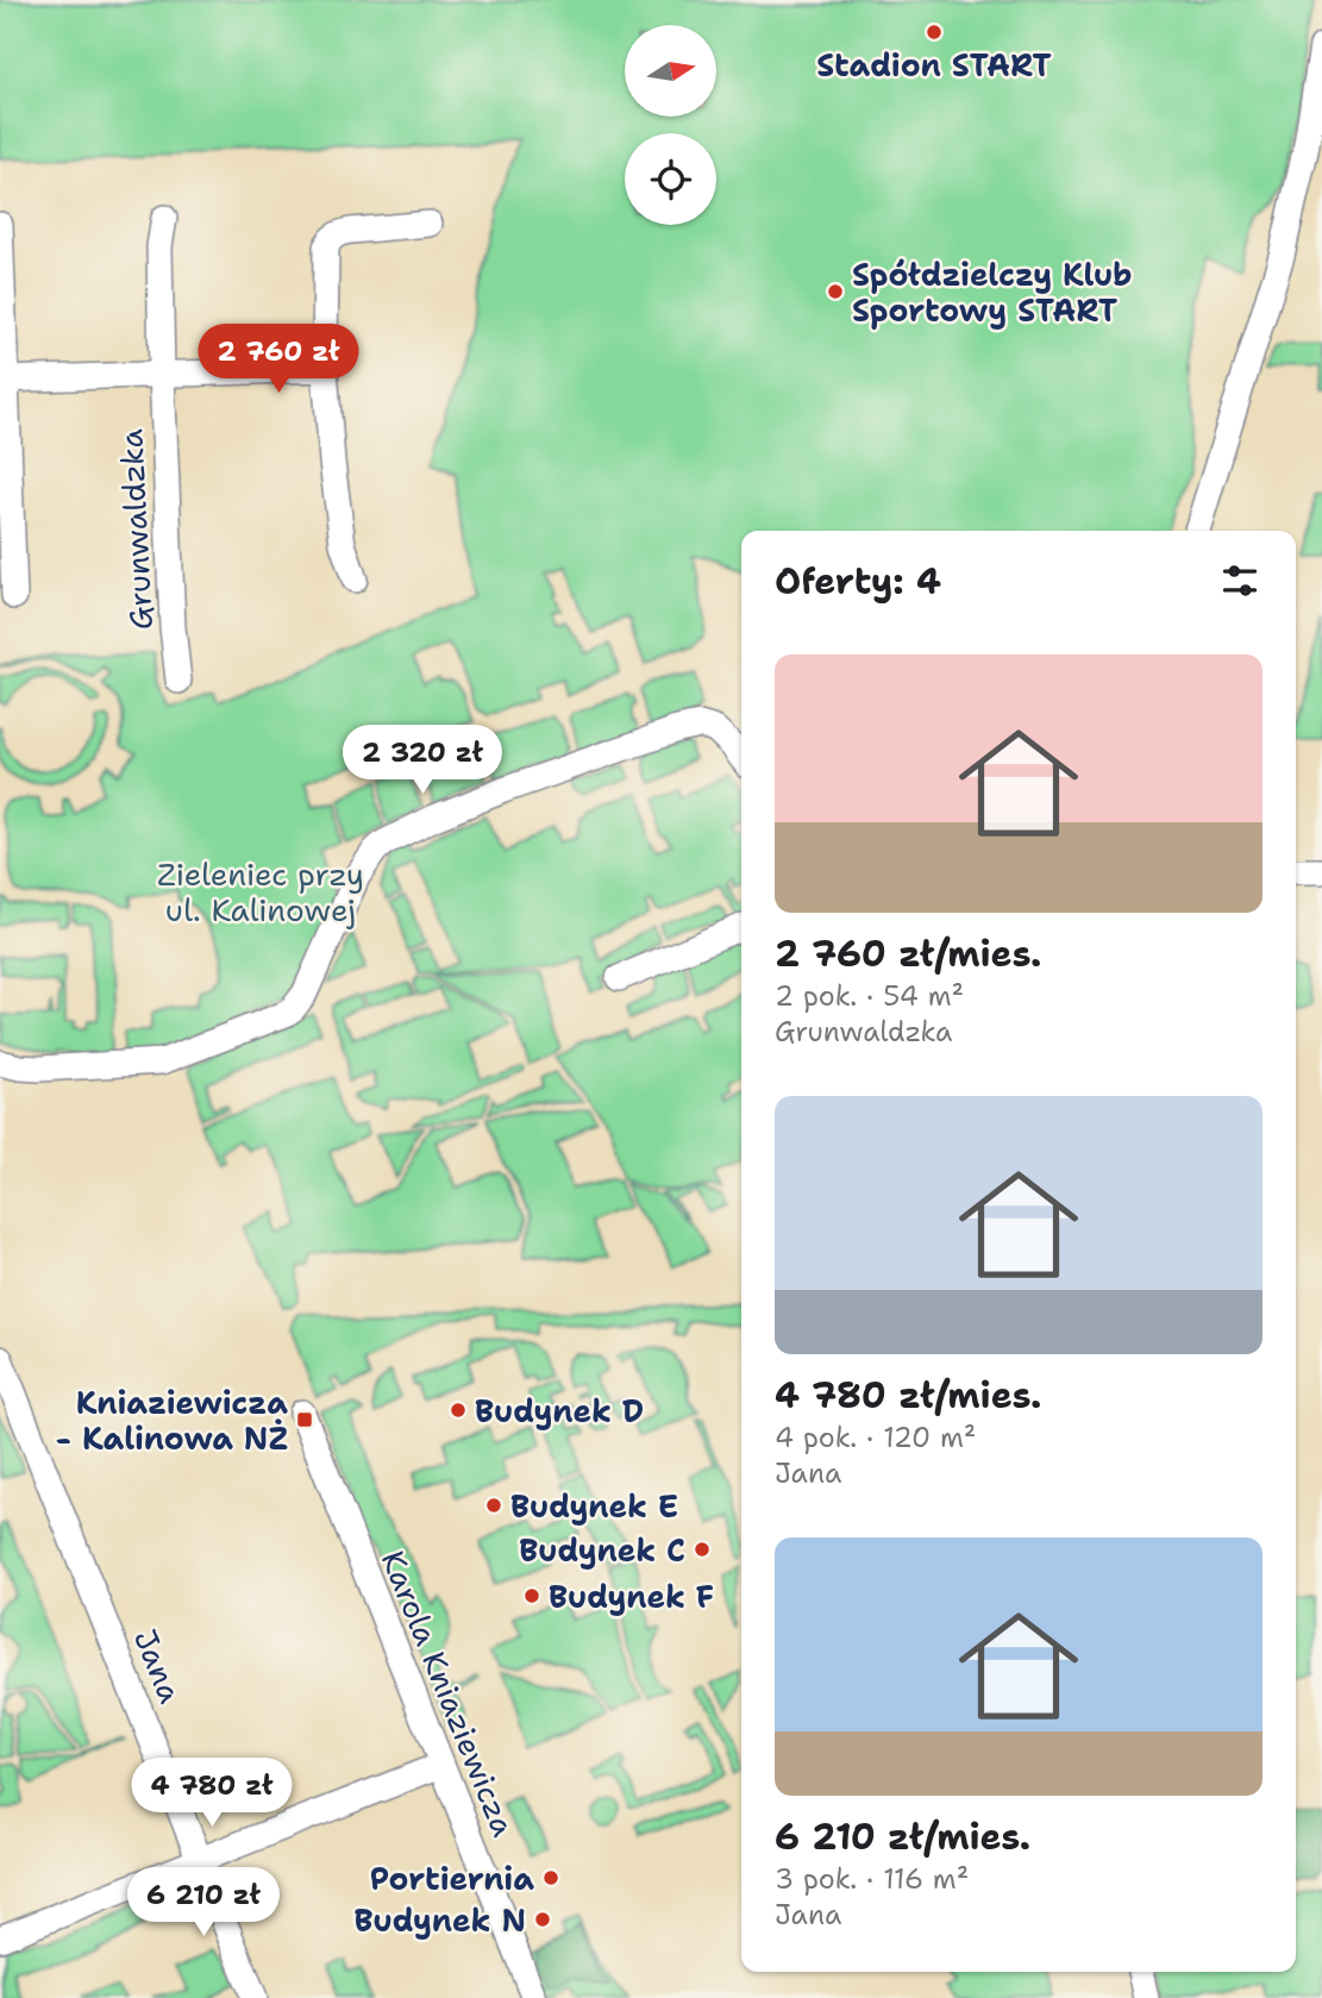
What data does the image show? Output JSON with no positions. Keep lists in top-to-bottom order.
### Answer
{
  "streets": {
    "street": ["Grunwaldzka", "Jana", "Karola Kniaziewicza"]
  },
  "parks": ["Zieleniec przy ul. Kalinowej"],
  "places": {
    "other": [
      "Stadion START",
      "Spółdzielczy Klub Sportowy START",
      "Budynek D",
      "Budynek E",
      "Budynek C",
      "Budynek F",
      "Portiernia",
      "Budynek N"
    ],
    "transit": ["Kniaziewicza - Kalinowa NŻ"]
  },
  "north": "right",
  "page": {
    "price": [
      "2 760 zł",
      "2 320 zł",
      "4 780 zł",
      "6 210 zł"
    ],
    "heading": "Oferty: 4",
    "list": [
      {
        "name": "2 760 zł/mies.",
        "note": "2 pok. · 54 m² · Grunwaldzka"
      },
      {
        "name": "4 780 zł/mies.",
        "note": "4 pok. · 120 m² · Jana"
      },
      {
        "name": "6 210 zł/mies.",
        "note": "3 pok. · 116 m² · Jana"
      }
    ]
  }
}
